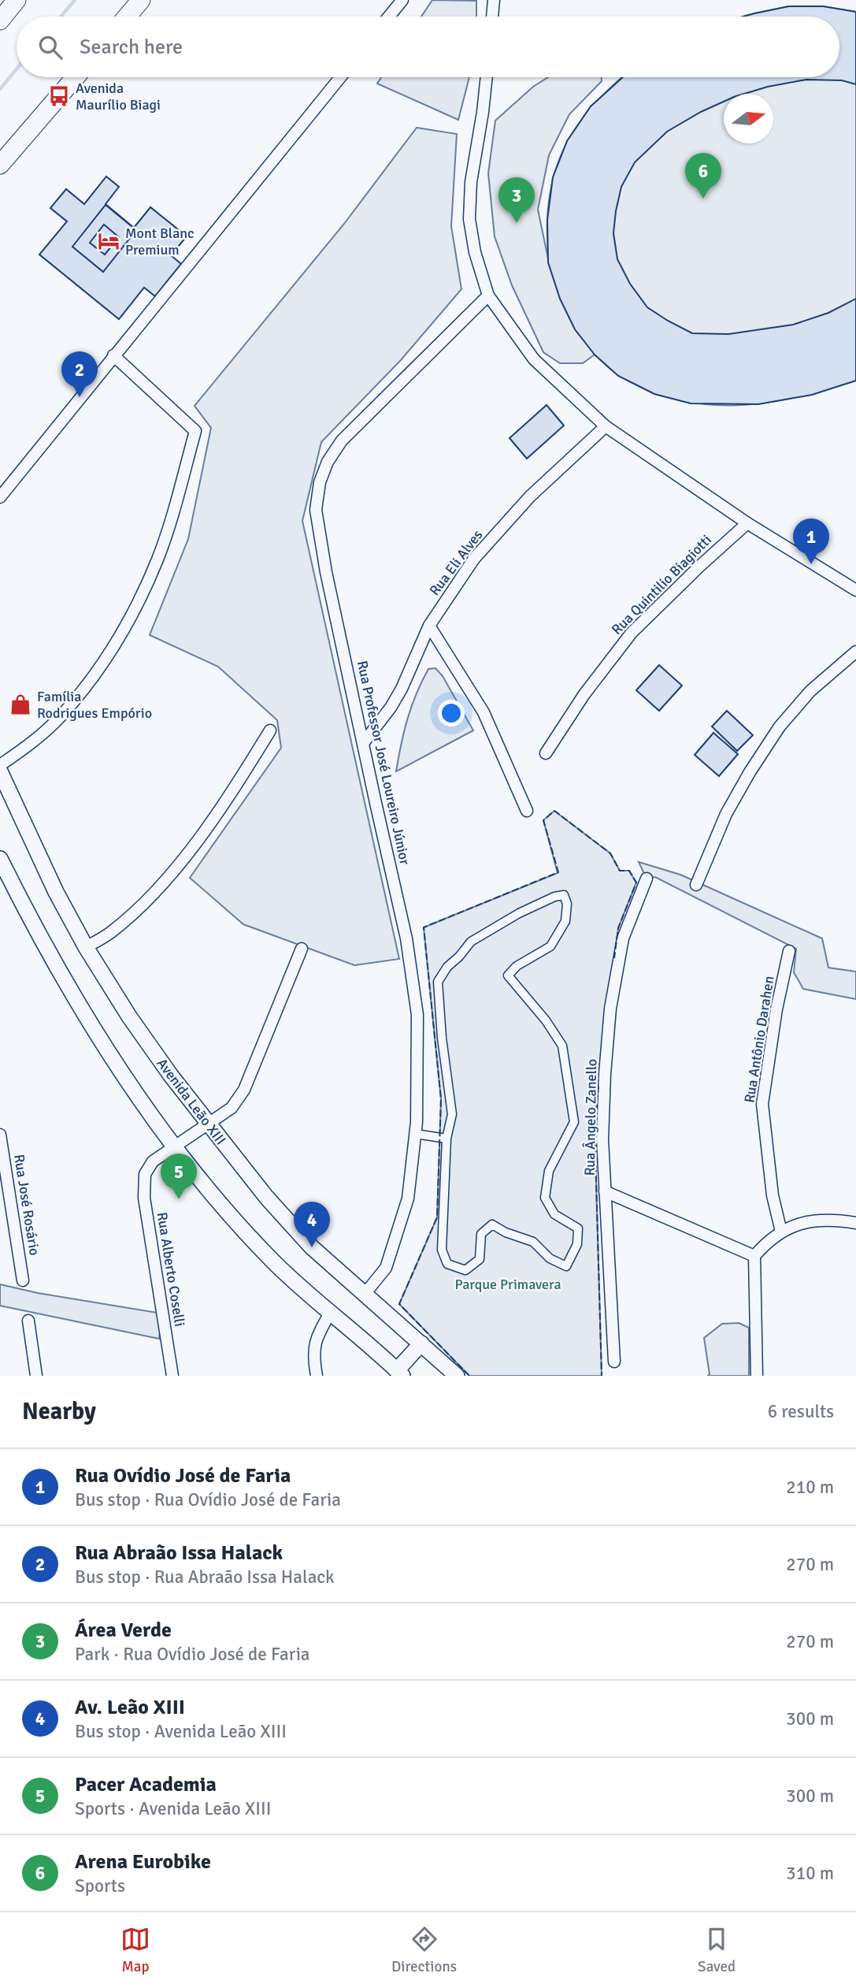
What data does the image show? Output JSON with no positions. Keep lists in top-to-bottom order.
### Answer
{
  "streets": {
    "main road": ["Avenida Leão XIII"],
    "street": [
      "Rua Eli Alves",
      "Rua Quintilio Biagiotti",
      "Rua Professor José Loureiro Júnior",
      "Rua Antônio Darahen",
      "Rua Ângelo Zanello",
      "Rua José Rosário",
      "Rua Alberto Coselli"
    ]
  },
  "crossings": [
    ["Rua Eli Alves", "Rua Professor José Loureiro Júnior"],
    ["Rua Professor José Loureiro Júnior", "Avenida Leão XIII"],
    ["Avenida Leão XIII", "Rua Alberto Coselli"]
  ],
  "parks": ["Parque Primavera"],
  "places": {
    "bus stop": ["Avenida Maurílio Biagi"],
    "hotel": ["Mont Blanc Premium"],
    "shop": ["Família Rodrigues Empório"]
  },
  "north": "right",
  "page": {
    "search": "Search here",
    "pins": [
      "6",
      "3",
      "2",
      "1",
      "5",
      "4"
    ],
    "heading": ["Nearby", "6 results"],
    "list": [
      {
        "mark": "1",
        "name": "Rua Ovídio José de Faria",
        "note": "Bus stop · Rua Ovídio José de Faria",
        "value": "210 m"
      },
      {
        "mark": "2",
        "name": "Rua Abraão Issa Halack",
        "note": "Bus stop · Rua Abraão Issa Halack",
        "value": "270 m"
      },
      {
        "mark": "3",
        "name": "Área Verde",
        "note": "Park · Rua Ovídio José de Faria",
        "value": "270 m"
      },
      {
        "mark": "4",
        "name": "Av. Leão XIII",
        "note": "Bus stop · Avenida Leão XIII",
        "value": "300 m"
      },
      {
        "mark": "5",
        "name": "Pacer Academia",
        "note": "Sports · Avenida Leão XIII",
        "value": "300 m"
      },
      {
        "mark": "6",
        "name": "Arena Eurobike",
        "note": "Sports",
        "value": "310 m"
      }
    ],
    "nav": ["Map", "Directions", "Saved"]
  }
}
